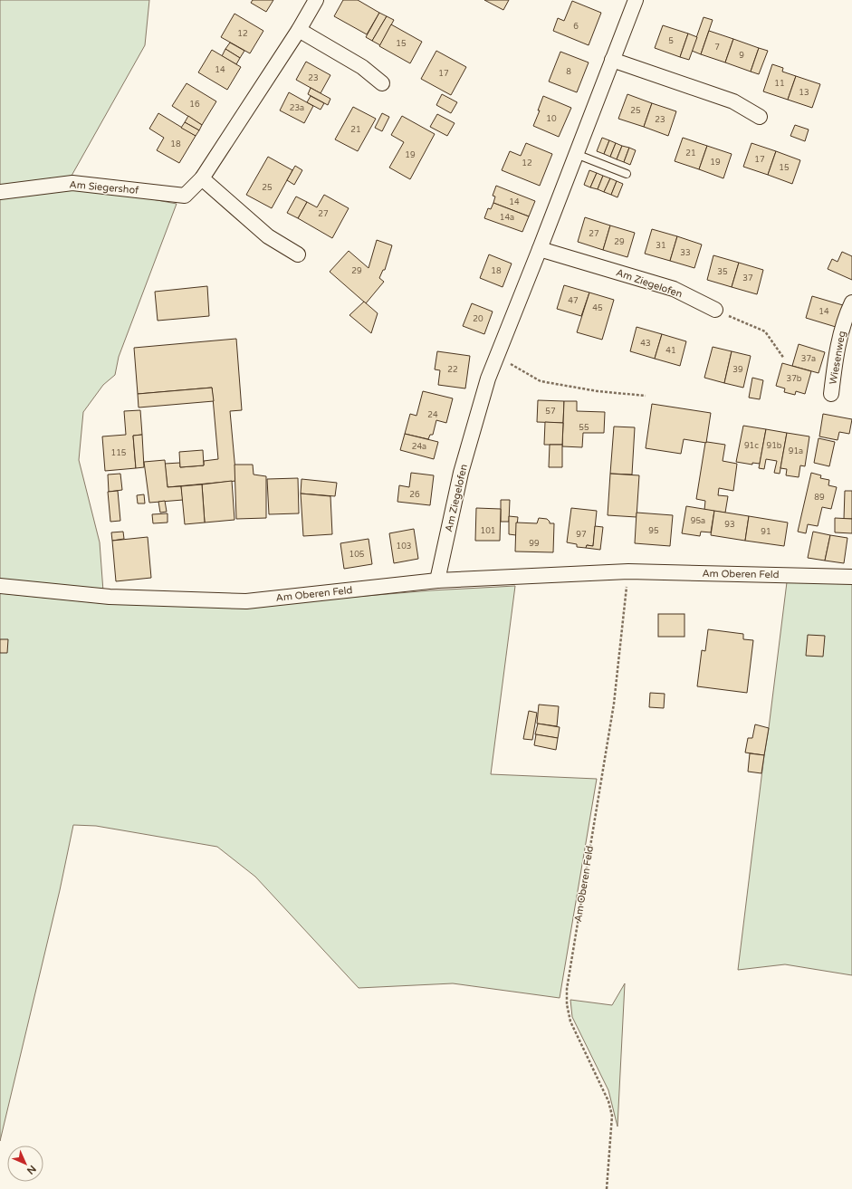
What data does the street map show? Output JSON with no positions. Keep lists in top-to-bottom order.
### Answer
{
  "streets": {
    "street": [
      "Am Siegershof",
      "Am Ziegelofen",
      "Wiesenweg",
      "Am Oberen Feld"
    ]
  },
  "crossings": [
    ["Am Ziegelofen", "Am Oberen Feld"]
  ],
  "house_numbers": [
    "6",
    "12",
    "5",
    "15",
    "7",
    "9",
    "14",
    "8",
    "17",
    "23",
    "11",
    "13",
    "16",
    "23a",
    "25",
    "10",
    "23",
    "21",
    "18",
    "21",
    "19",
    "17",
    "19",
    "12",
    "15",
    "25",
    "14",
    "27",
    "14a",
    "27",
    "29",
    "31",
    "33",
    "29",
    "18",
    "35",
    "37",
    "47",
    "45",
    "14",
    "20",
    "43",
    "41",
    "37a",
    "22",
    "39",
    "37b",
    "57",
    "24",
    "55",
    "91c",
    "91b",
    "24a",
    "91a",
    "115",
    "26",
    "89",
    "95a",
    "93",
    "101",
    "95",
    "91",
    "97",
    "99",
    "103",
    "105"
  ],
  "north": "bottom right"
}
